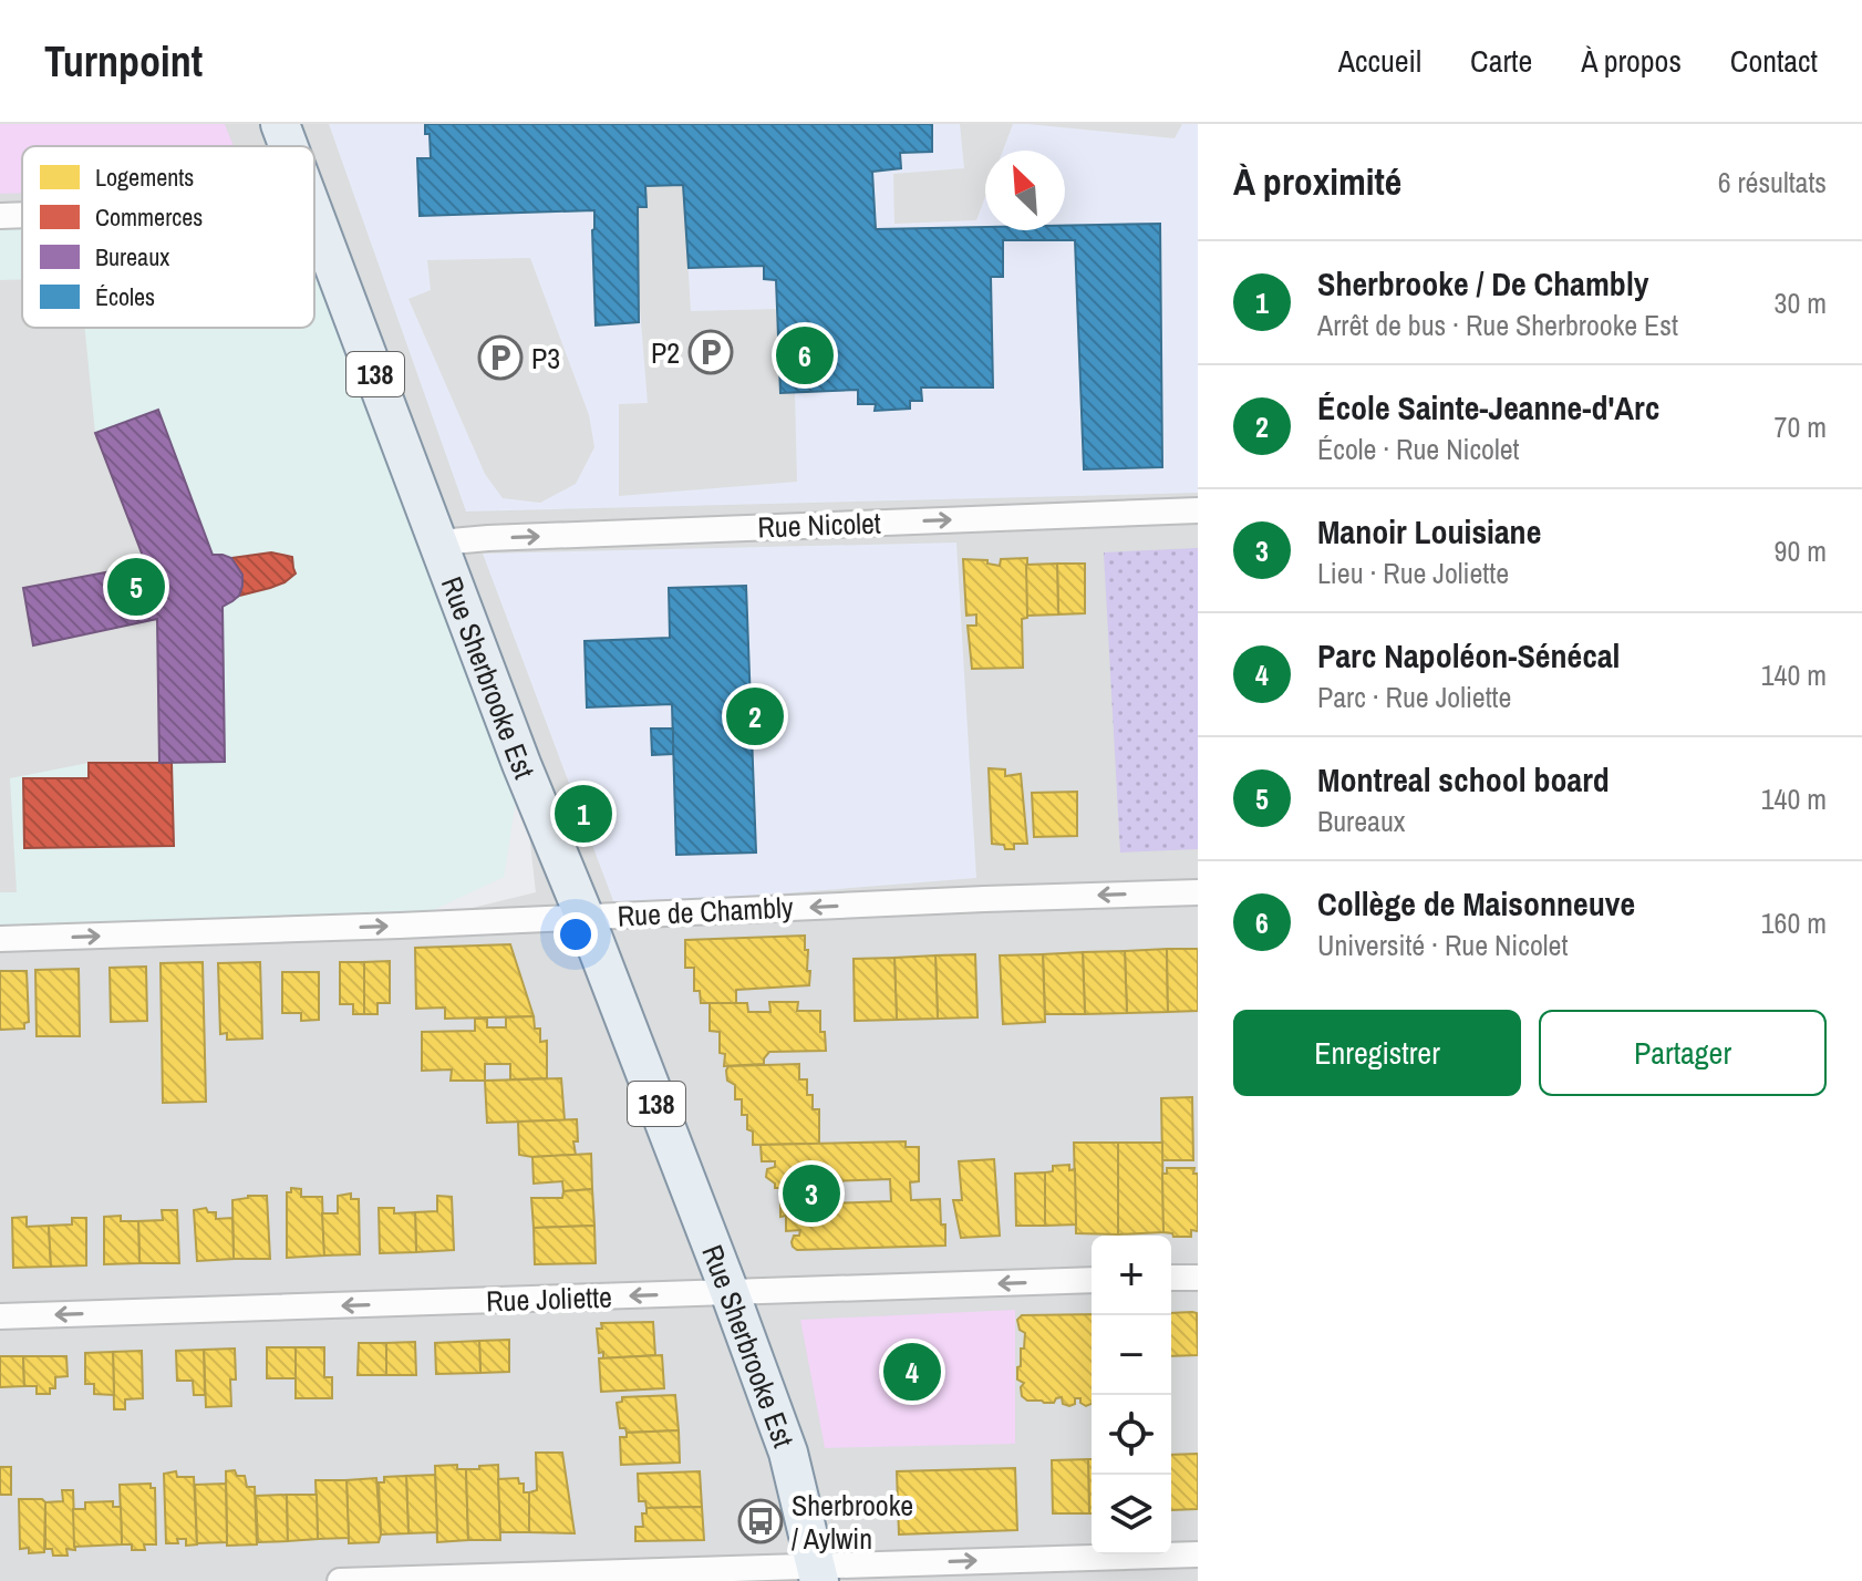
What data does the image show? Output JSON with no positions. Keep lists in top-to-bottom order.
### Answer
{
  "streets": {
    "main road": ["138", "Rue Sherbrooke Est"],
    "street": ["Rue Nicolet", "Rue de Chambly", "Rue Joliette"]
  },
  "crossings": [
    ["Rue Nicolet", "Rue Sherbrooke Est"],
    ["Rue Sherbrooke Est", "Rue de Chambly"],
    ["Rue Sherbrooke Est", "Rue Joliette"]
  ],
  "one_way": ["Rue Nicolet", "Rue Joliette"],
  "places": {
    "parking": ["P2", "P3"],
    "bus stop": ["Sherbrooke / Aylwin"]
  },
  "legend": [
    "Logements",
    "Commerces",
    "Bureaux",
    "Écoles"
  ],
  "north": "top left",
  "page": {
    "header": "Turnpoint",
    "nav": [
      "Accueil",
      "Carte",
      "À propos",
      "Contact"
    ],
    "heading": ["À proximité", "6 résultats"],
    "list": [
      {
        "mark": "1",
        "name": "Sherbrooke / De Chambly",
        "note": "Arrêt de bus · Rue Sherbrooke Est",
        "value": "30 m"
      },
      {
        "mark": "2",
        "name": "École Sainte-Jeanne-d'Arc",
        "note": "École · Rue Nicolet",
        "value": "70 m"
      },
      {
        "mark": "3",
        "name": "Manoir Louisiane",
        "note": "Lieu · Rue Joliette",
        "value": "90 m"
      },
      {
        "mark": "4",
        "name": "Parc Napoléon-Sénécal",
        "note": "Parc · Rue Joliette",
        "value": "140 m"
      },
      {
        "mark": "5",
        "name": "Montreal school board",
        "note": "Bureaux",
        "value": "140 m"
      },
      {
        "mark": "6",
        "name": "Collège de Maisonneuve",
        "note": "Université · Rue Nicolet",
        "value": "160 m"
      }
    ],
    "pins": [
      "6",
      "5",
      "2",
      "1",
      "3",
      "4"
    ],
    "buttons": ["Enregistrer", "Partager"],
    "map_buttons": ["+", "−"]
  }
}
